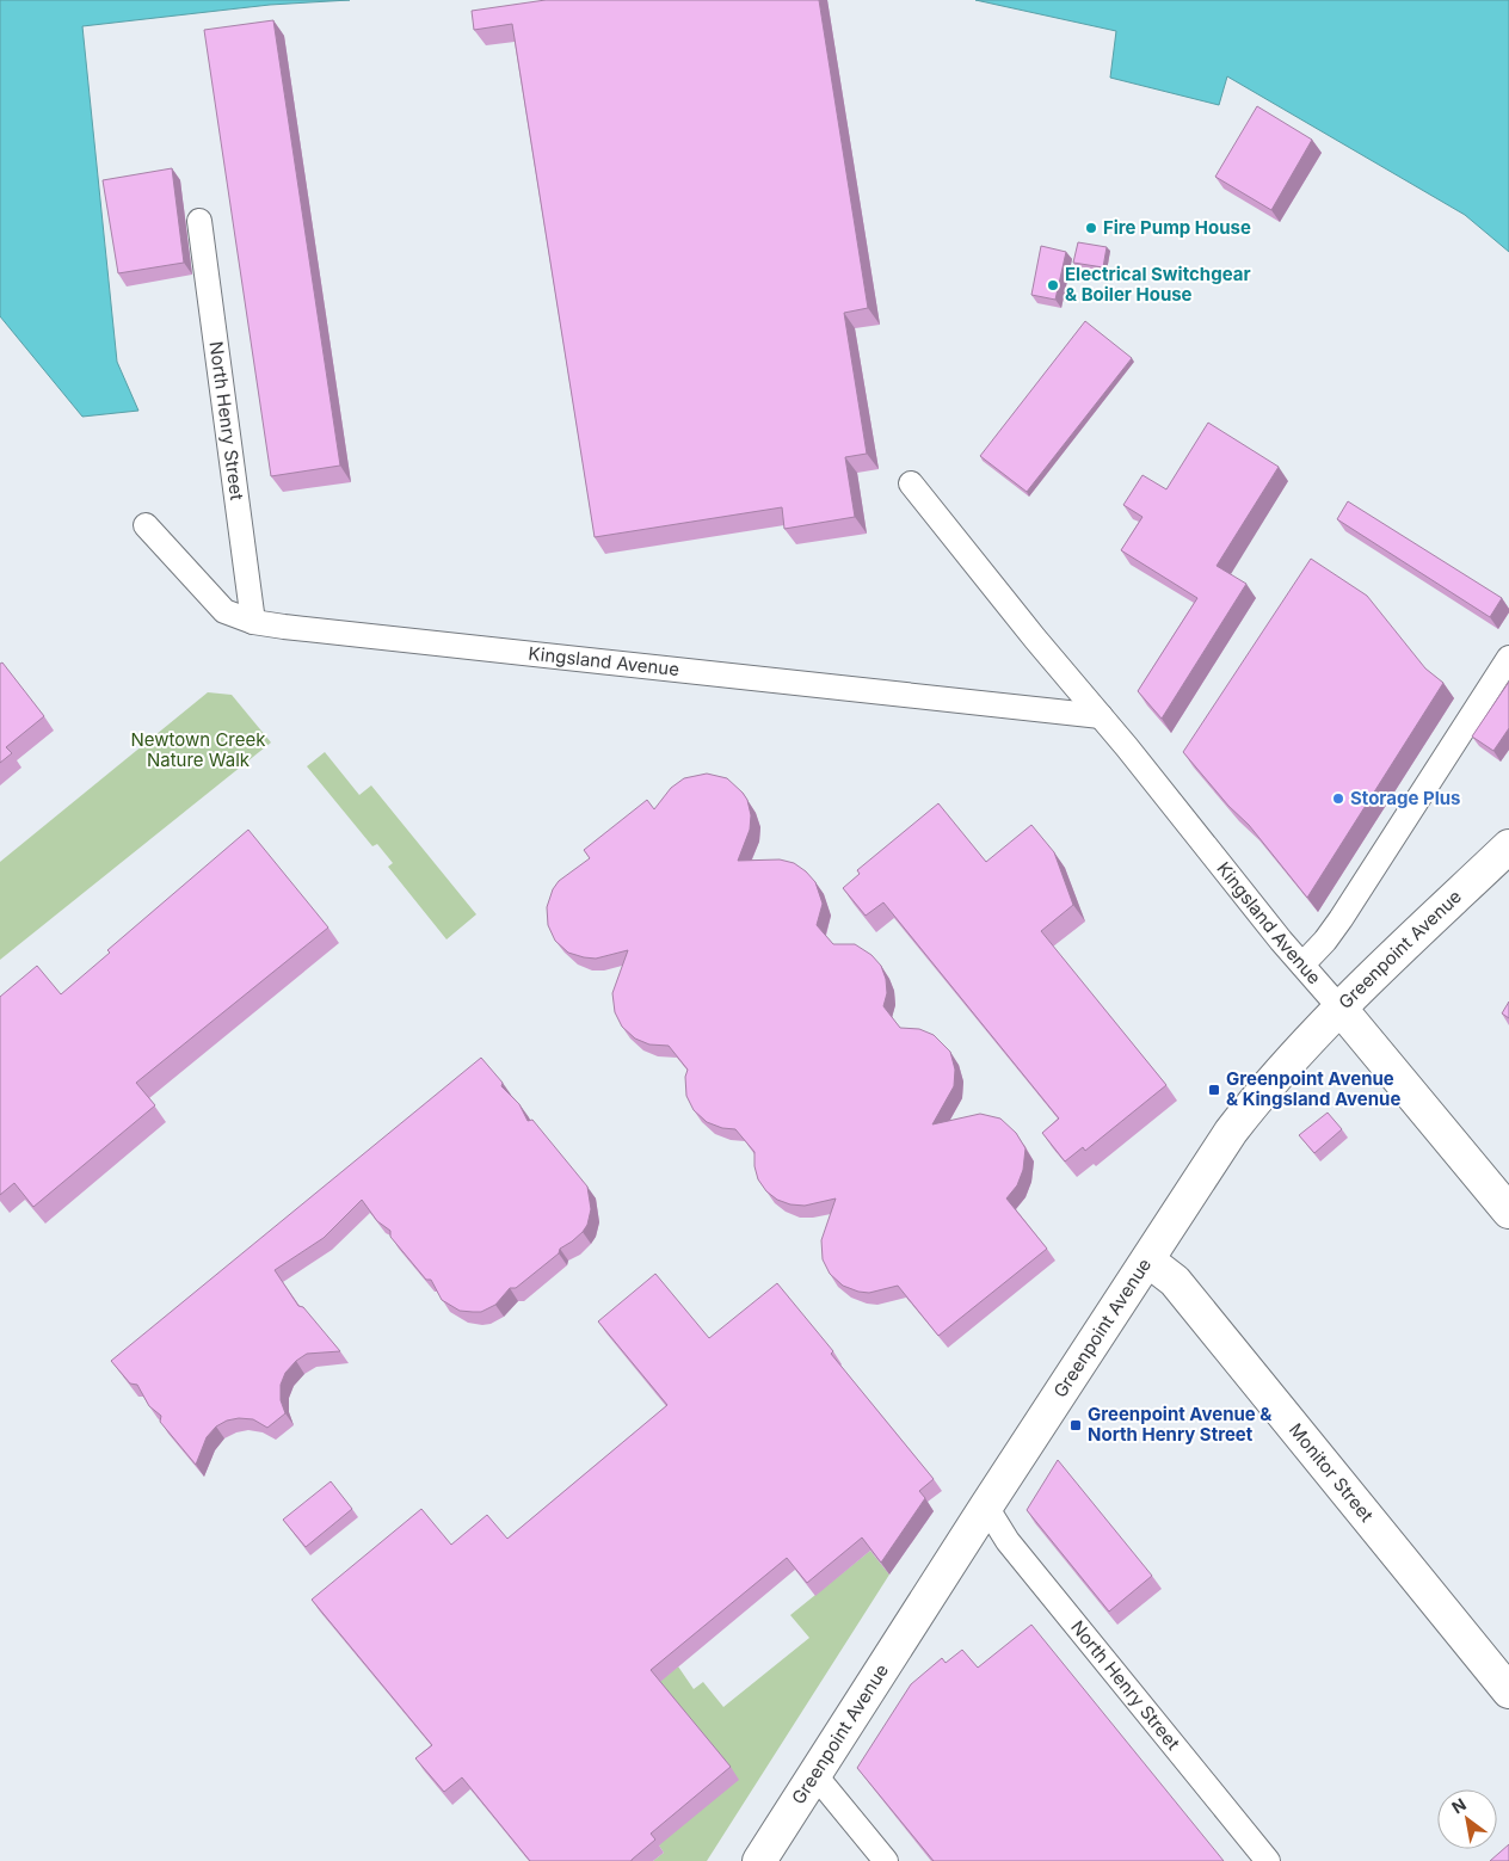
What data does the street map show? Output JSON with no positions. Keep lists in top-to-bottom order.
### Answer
{
  "streets": {
    "main road": ["Kingsland Avenue", "Greenpoint Avenue", "Monitor Street"],
    "street": ["North Henry Street"]
  },
  "crossings": [
    ["North Henry Street", "Kingsland Avenue"],
    ["North Henry Street", "Greenpoint Avenue"],
    ["Kingsland Avenue", "Greenpoint Avenue"],
    ["Greenpoint Avenue", "Monitor Street"]
  ],
  "parks": ["Newtown Creek Nature Walk"],
  "places": {
    "other": ["Fire Pump House", "Electrical Switchgear & Boiler House", "Storage Plus"],
    "transit": ["Greenpoint Avenue & Kingsland Avenue", "Greenpoint Avenue & North Henry Street"]
  },
  "north": "top left"
}
